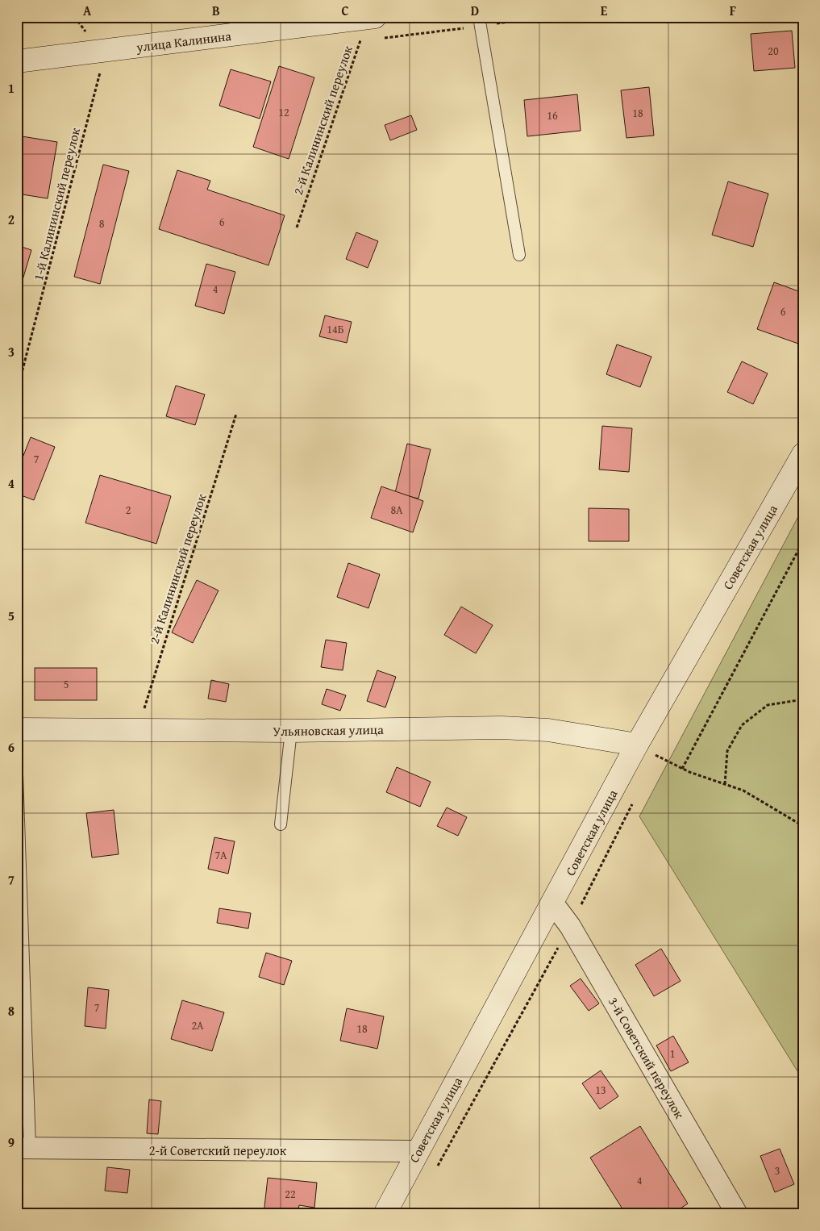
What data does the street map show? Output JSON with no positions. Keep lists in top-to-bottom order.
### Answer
{
  "streets": {
    "street": [
      "улица Калинина",
      "Советская улица",
      "Ульяновская улица",
      "3-й Советский переулок",
      "2-й Советский переулок"
    ],
    "path": ["2-й Калининский переулок", "1-й Калининский переулок"]
  },
  "crossings": [
    ["улица Калинина", "2-й Калининский переулок"],
    ["улица Калинина", "1-й Калининский переулок"],
    ["2-й Калининский переулок", "Ульяновская улица"],
    ["Советская улица", "Ульяновская улица"],
    ["Советская улица", "3-й Советский переулок"],
    ["Советская улица", "2-й Советский переулок"]
  ],
  "house_numbers": [
    "20",
    "12",
    "18",
    "16",
    "6",
    "8",
    "4",
    "6",
    "14Б",
    "7",
    "2",
    "8А",
    "5",
    "7А",
    "7",
    "2А",
    "18",
    "1",
    "13",
    "3",
    "4",
    "22"
  ],
  "grid": {
    "columns": [
      "A",
      "B",
      "C",
      "D",
      "E",
      "F"
    ],
    "rows": [
      "1",
      "2",
      "3",
      "4",
      "5",
      "6",
      "7",
      "8",
      "9"
    ]
  }
}
